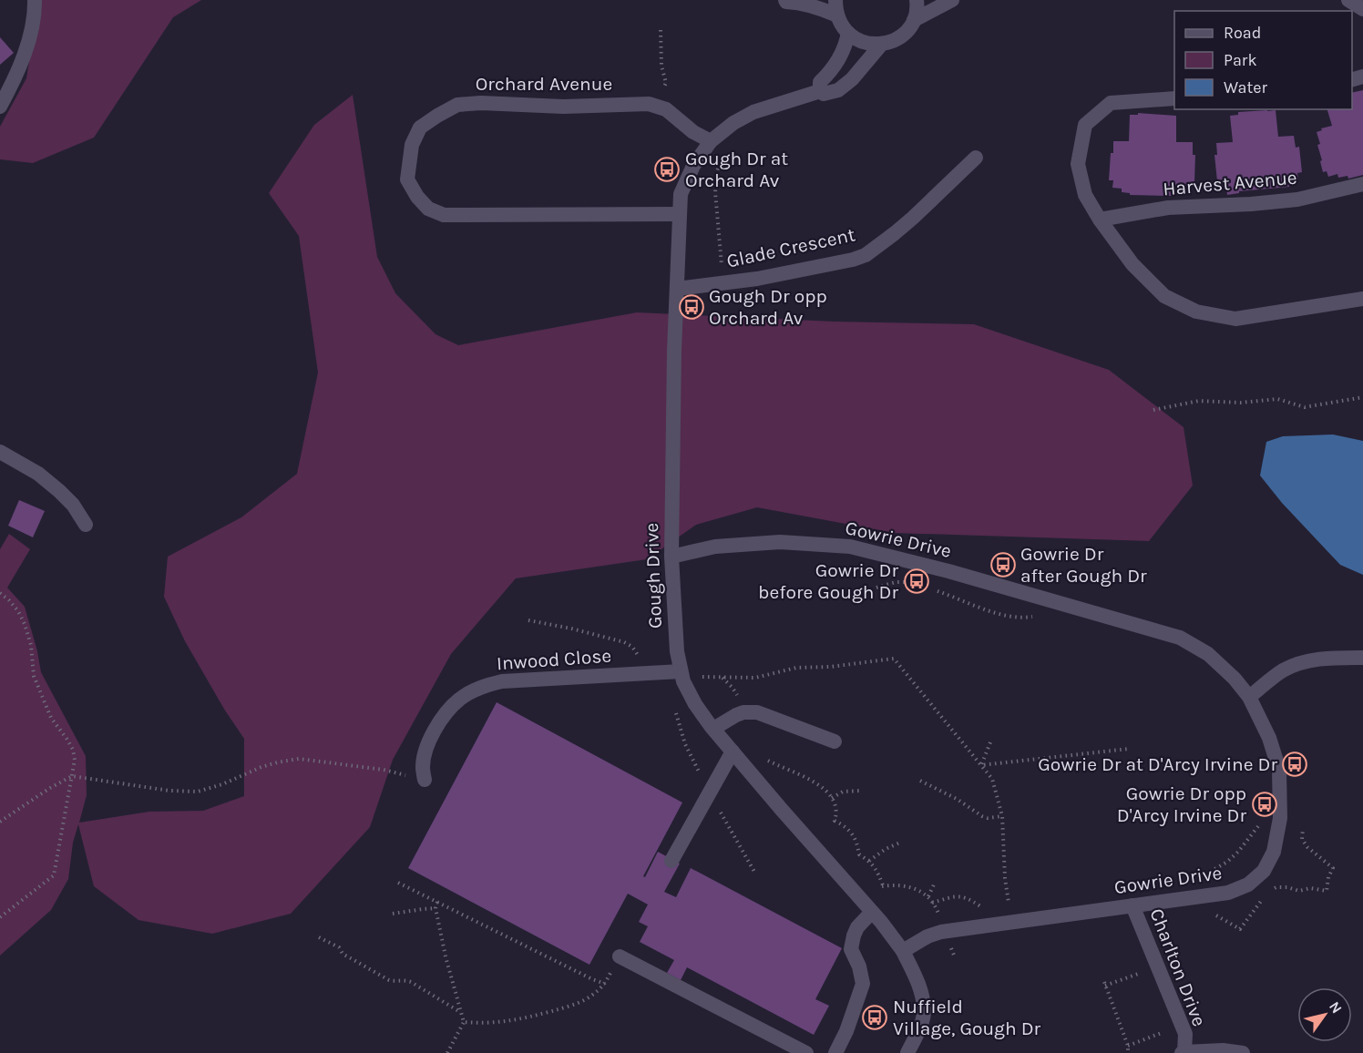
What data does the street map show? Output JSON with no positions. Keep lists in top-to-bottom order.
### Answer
{
  "streets": {
    "street": [
      "Orchard Avenue",
      "Harvest Avenue",
      "Glade Crescent",
      "Gowrie Drive",
      "Gough Drive",
      "Inwood Close",
      "Charlton Drive"
    ]
  },
  "crossings": [
    ["Orchard Avenue", "Gough Drive"],
    ["Glade Crescent", "Gough Drive"],
    ["Gowrie Drive", "Gough Drive"],
    ["Gowrie Drive", "Charlton Drive"],
    ["Gough Drive", "Inwood Close"]
  ],
  "places": {
    "bus stop": [
      "Gough Dr at Orchard Av",
      "Gough Dr opp Orchard Av",
      "Gowrie Dr after Gough Dr",
      "Gowrie Dr before Gough Dr",
      "Gowrie Dr at D'Arcy Irvine Dr",
      "Gowrie Dr opp D'Arcy Irvine Dr",
      "Nuffield Village, Gough Dr"
    ]
  },
  "legend": ["Road", "Park", "Water"],
  "north": "top right"
}
